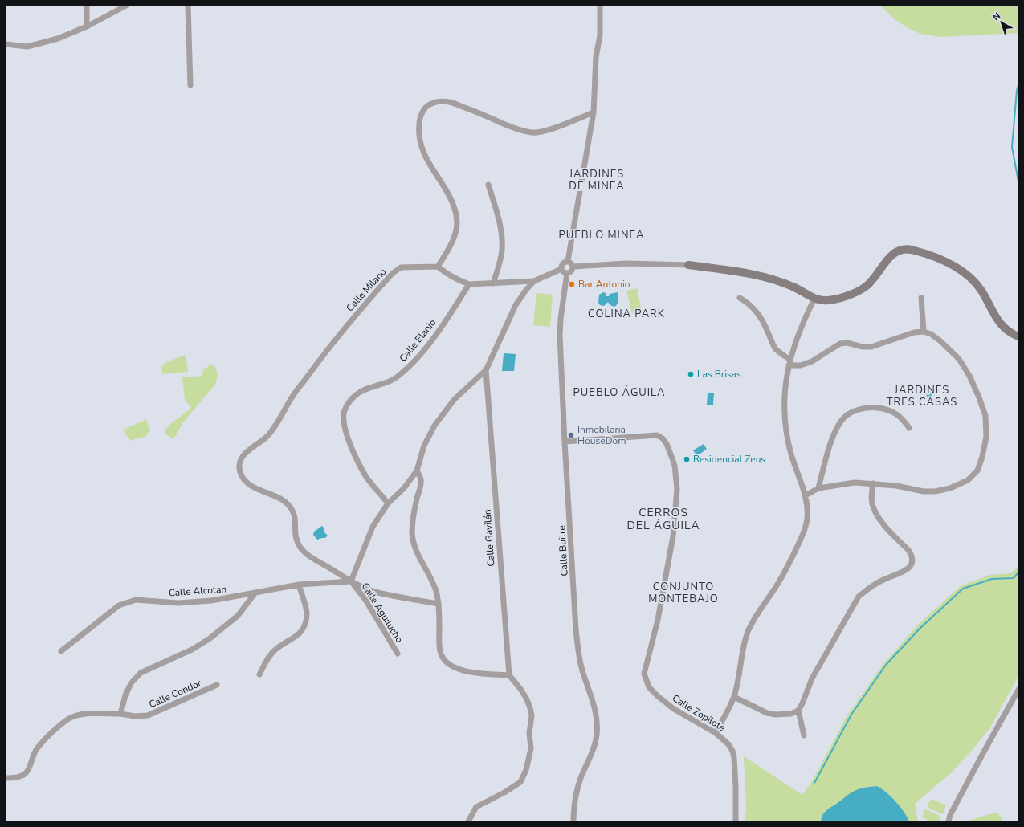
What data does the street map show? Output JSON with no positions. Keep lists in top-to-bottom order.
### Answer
{
  "streets": {
    "street": [
      "Calle Milano",
      "Calle Elanio",
      "Calle Gavilán",
      "Calle Buitre",
      "Calle Alcotan",
      "Calle Aguilucho",
      "Calle Condor",
      "Calle Zopilote"
    ]
  },
  "crossings": [
    ["Calle Milano", "Calle Alcotan"],
    ["Calle Milano", "Calle Aguilucho"],
    ["Calle Buitre", "Calle Zopilote"],
    ["Calle Alcotan", "Calle Aguilucho"]
  ],
  "districts": [
    "JARDINES DE MINEA",
    "PUEBLO MINEA",
    "COLINA PARK",
    "JARDINES TRES CASAS",
    "PUEBLO ÁGUILA",
    "CERROS DEL ÁGUILA",
    "CONJUNTO MONTEBAJO"
  ],
  "places": [
    "Bar Antonio",
    "Las Brisas",
    "Inmobilaria HouseDom",
    "Residencial Zeus"
  ],
  "north": "top left"
}
